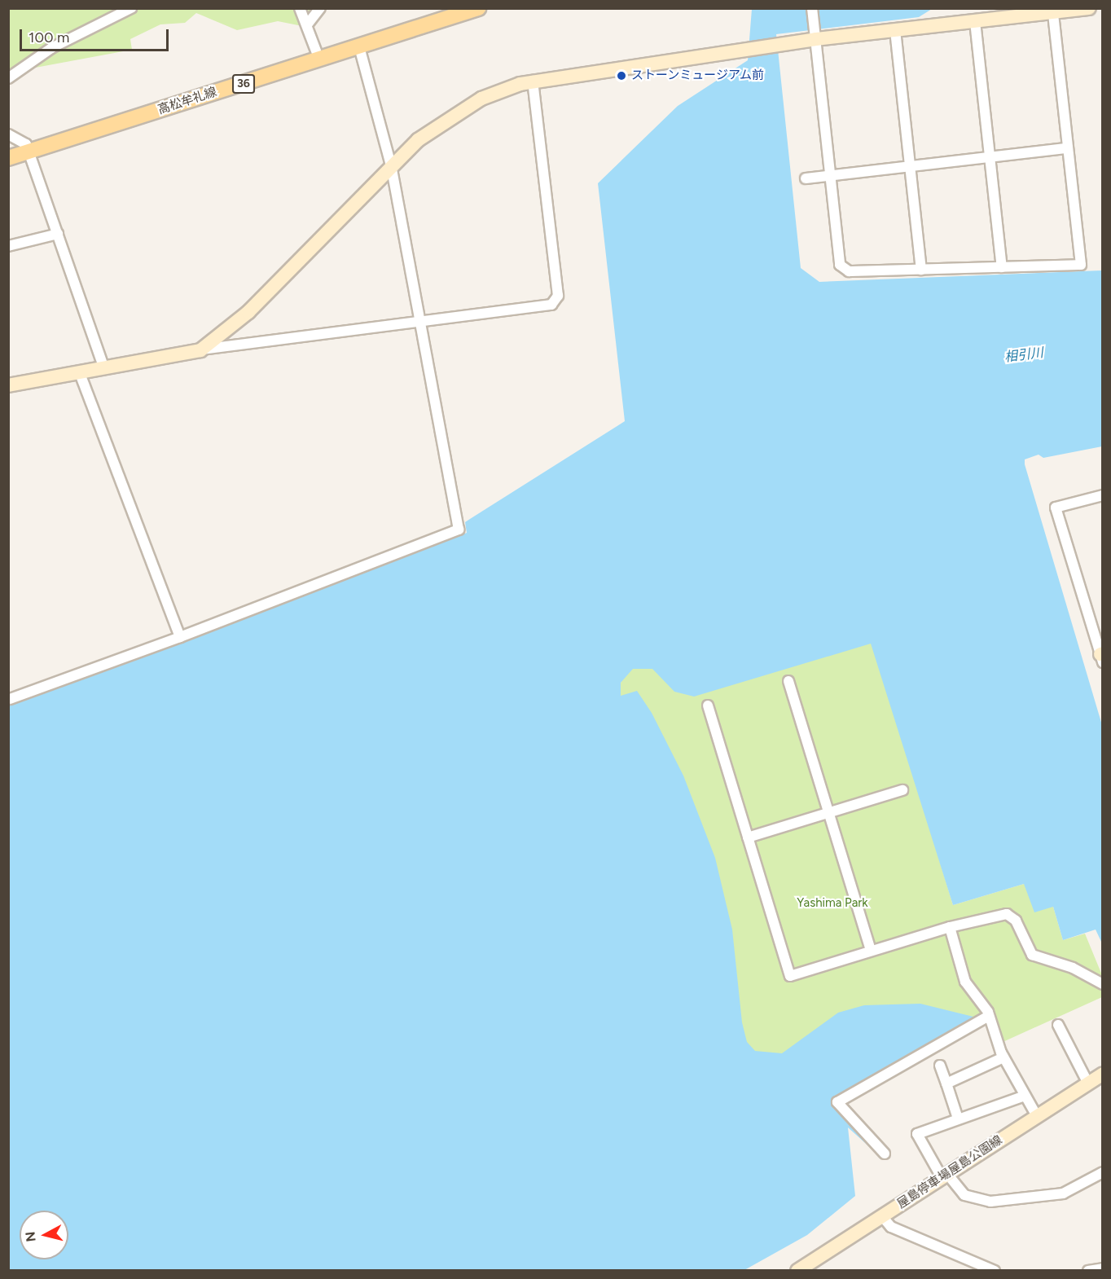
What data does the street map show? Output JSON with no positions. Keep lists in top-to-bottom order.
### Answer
{
  "streets": {
    "main road": ["36", "高松牟礼線"],
    "street": ["屋島停車場屋島公園線"]
  },
  "water": ["相引川"],
  "parks": ["Yashima Park"],
  "places": ["ストーンミュージアム前"],
  "scale_bar": "100 m",
  "north": "left"
}
